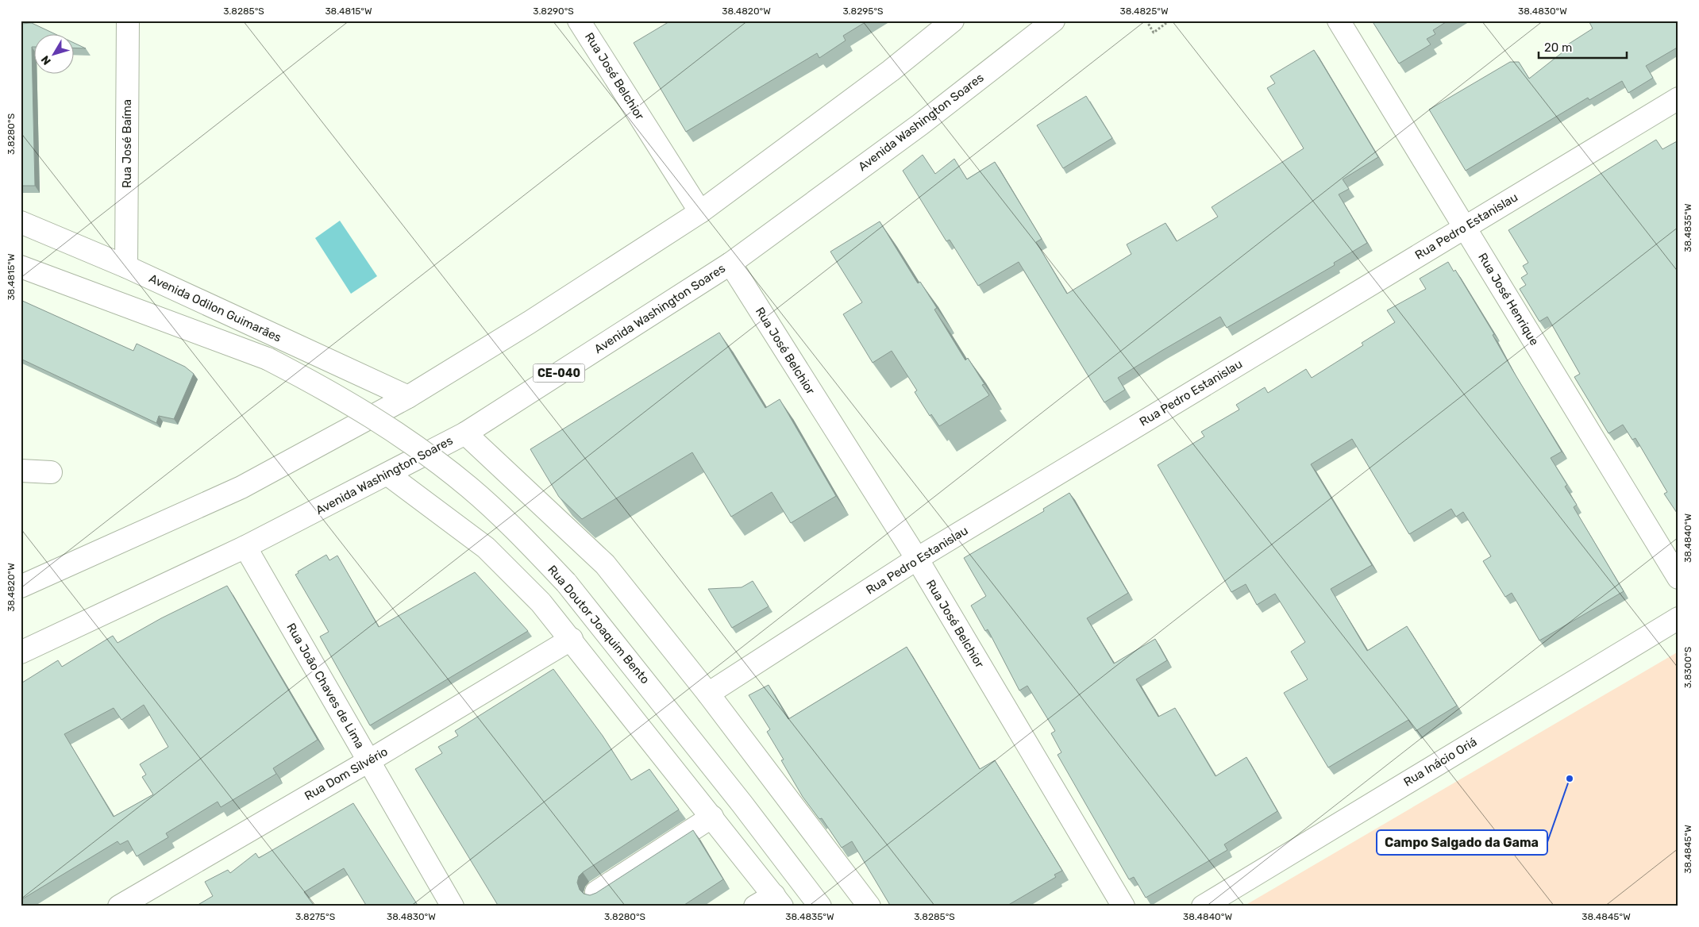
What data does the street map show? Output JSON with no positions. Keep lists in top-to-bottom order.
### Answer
{
  "streets": {
    "main road": [
      "Rua José Belchior",
      "Avenida Washington Soares",
      "Rua José Baíma",
      "Rua Pedro Estanislau",
      "Rua José Henrique",
      "Avenida Odilon Guimarães",
      "CE-040",
      "Rua Doutor Joaquim Bento",
      "Rua João Chaves de Lima",
      "Rua Inácio Oriá",
      "Rua Dom Silvério"
    ]
  },
  "crossings": [
    ["Rua José Belchior", "Avenida Washington Soares"],
    ["Rua José Belchior", "Rua Pedro Estanislau"],
    ["Avenida Washington Soares", "Rua João Chaves de Lima"],
    ["Rua José Baíma", "Avenida Odilon Guimarães"],
    ["Rua Pedro Estanislau", "Rua José Henrique"],
    ["Avenida Odilon Guimarães", "Rua Doutor Joaquim Bento"],
    ["Rua João Chaves de Lima", "Rua Dom Silvério"]
  ],
  "places": ["Campo Salgado da Gama"],
  "scale_bar": "20 m",
  "north": "bottom left",
  "coordinates": [
    "3.8285°S",
    "38.4815°W",
    "3.8290°S",
    "38.4820°W",
    "3.8295°S",
    "38.4825°W",
    "38.4830°W",
    "3.8280°S",
    "38.4835°W",
    "38.4840°W",
    "3.8300°S",
    "38.4845°W",
    "3.8275°S"
  ]
}
